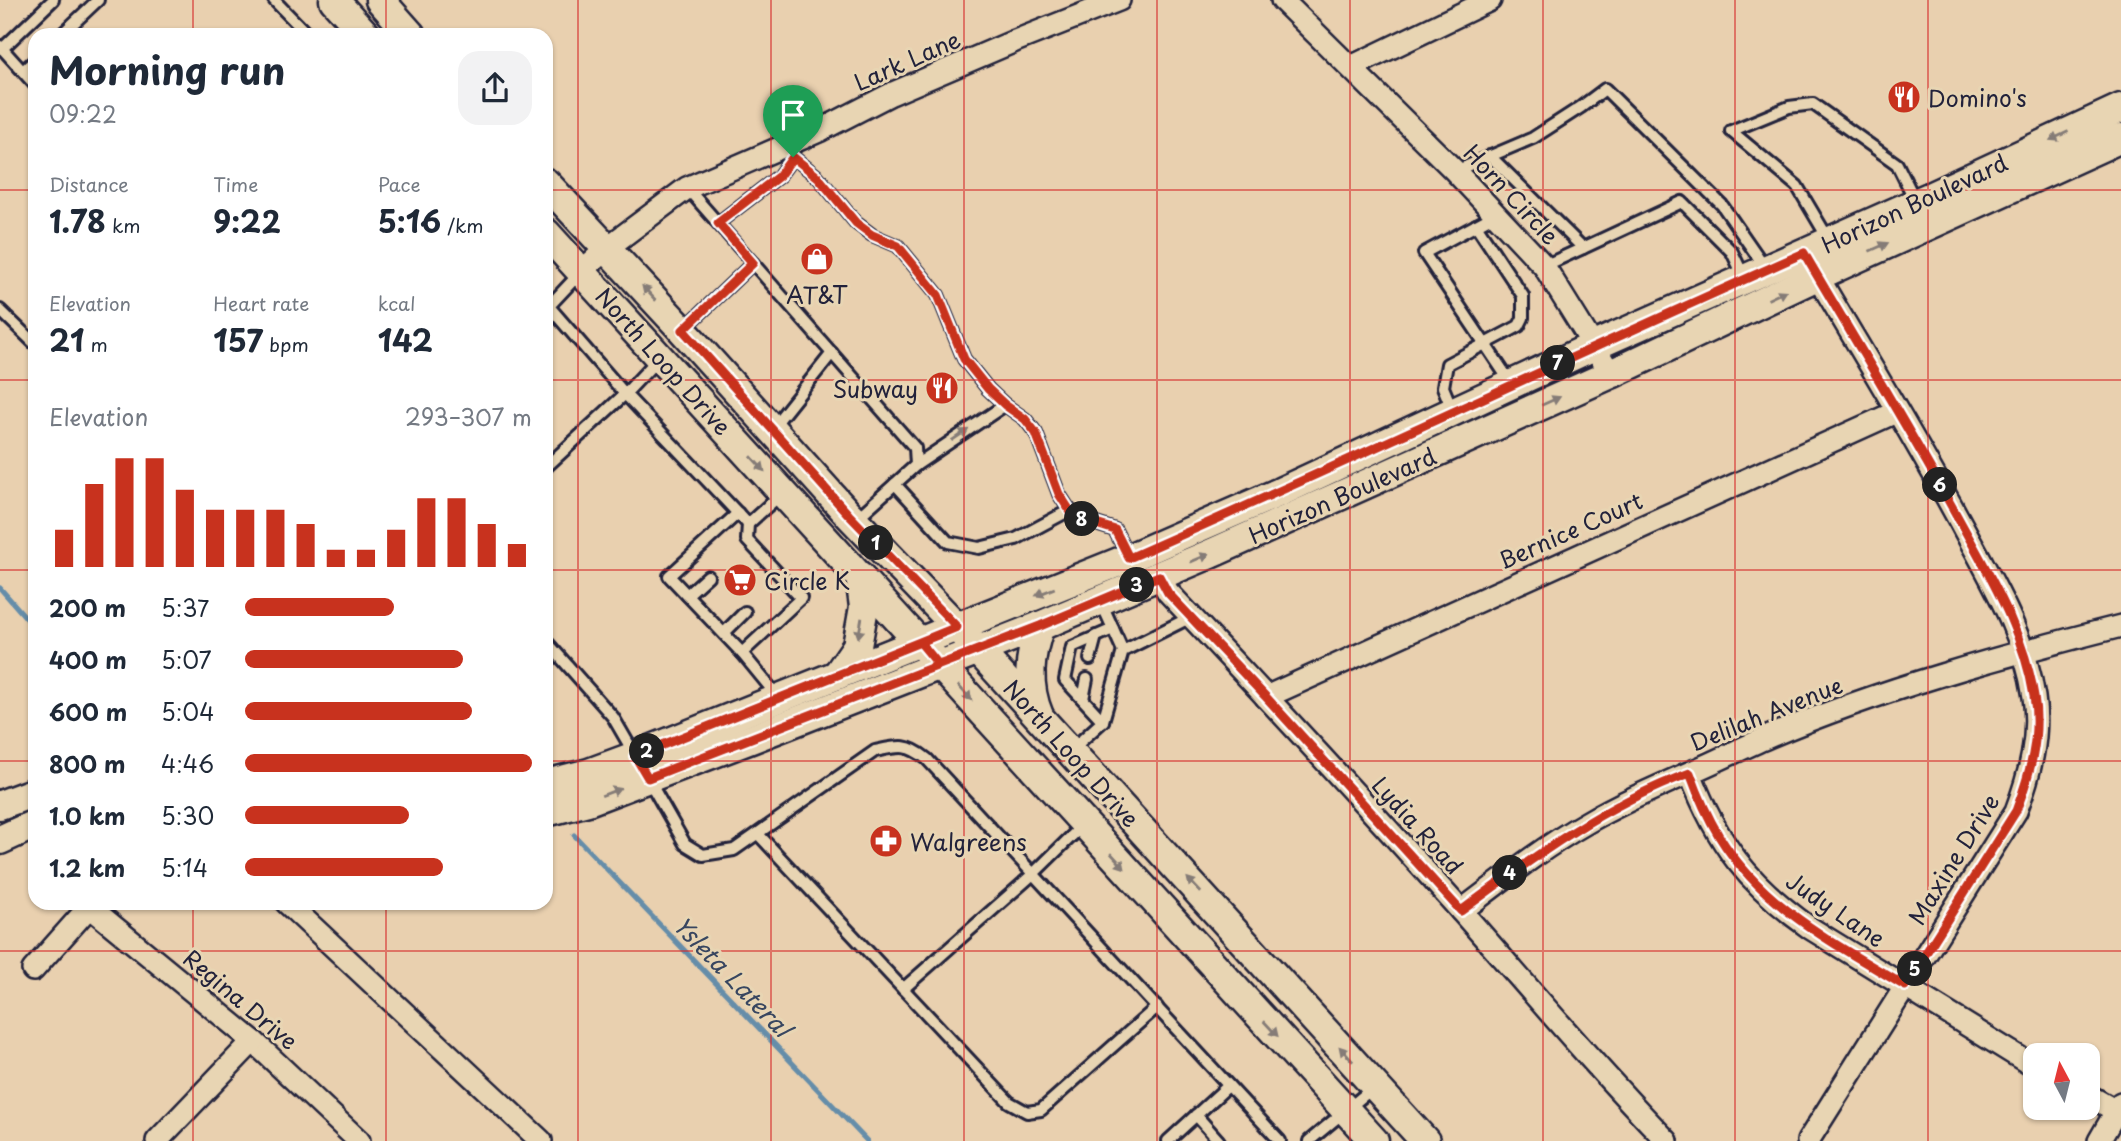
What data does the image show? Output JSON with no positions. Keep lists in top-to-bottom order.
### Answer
{
  "streets": {
    "main road": ["Horizon Boulevard", "North Loop Drive"],
    "street": [
      "Lark Lane",
      "Horn Circle",
      "Bernice Court",
      "Delilah Avenue",
      "Lydia Road",
      "Maxine Drive",
      "Judy Lane",
      "Regina Drive"
    ]
  },
  "crossings": [
    ["Lark Lane", "North Loop Drive"],
    ["Horn Circle", "Horizon Boulevard"],
    ["Horizon Boulevard", "North Loop Drive"],
    ["Horizon Boulevard", "Lydia Road"],
    ["Horizon Boulevard", "Maxine Drive"],
    ["Bernice Court", "Lydia Road"],
    ["Bernice Court", "Maxine Drive"],
    ["Delilah Avenue", "Lydia Road"],
    ["Delilah Avenue", "Maxine Drive"],
    ["Delilah Avenue", "Judy Lane"],
    ["Maxine Drive", "Judy Lane"]
  ],
  "water": ["Ysleta Lateral"],
  "places": {
    "restaurant": ["Domino's", "Subway"],
    "shop": ["AT&T"],
    "supermarket": ["Circle K"],
    "pharmacy": ["Walgreens"]
  },
  "north": "top",
  "page": {
    "heading": ["Morning run", "09:22"],
    "stats": [
      ["Distance", "1.78 km"],
      ["Time", "9:22"],
      ["Pace", "5:16 /km"],
      ["Elevation", "21 m"],
      ["Heart rate", "157 bpm"],
      ["kcal", "142"]
    ],
    "pins": [
      "7",
      "6",
      "8",
      "1",
      "3",
      "2",
      "4",
      "5"
    ],
    "chart": ["Elevation", "293–307 m"],
    "list": [
      {
        "name": "200 m",
        "note": "5:37"
      },
      {
        "name": "400 m",
        "note": "5:07"
      },
      {
        "name": "600 m",
        "note": "5:04"
      },
      {
        "name": "800 m",
        "note": "4:46"
      },
      {
        "name": "1.0 km",
        "note": "5:30"
      },
      {
        "name": "1.2 km",
        "note": "5:14"
      }
    ]
  }
}
